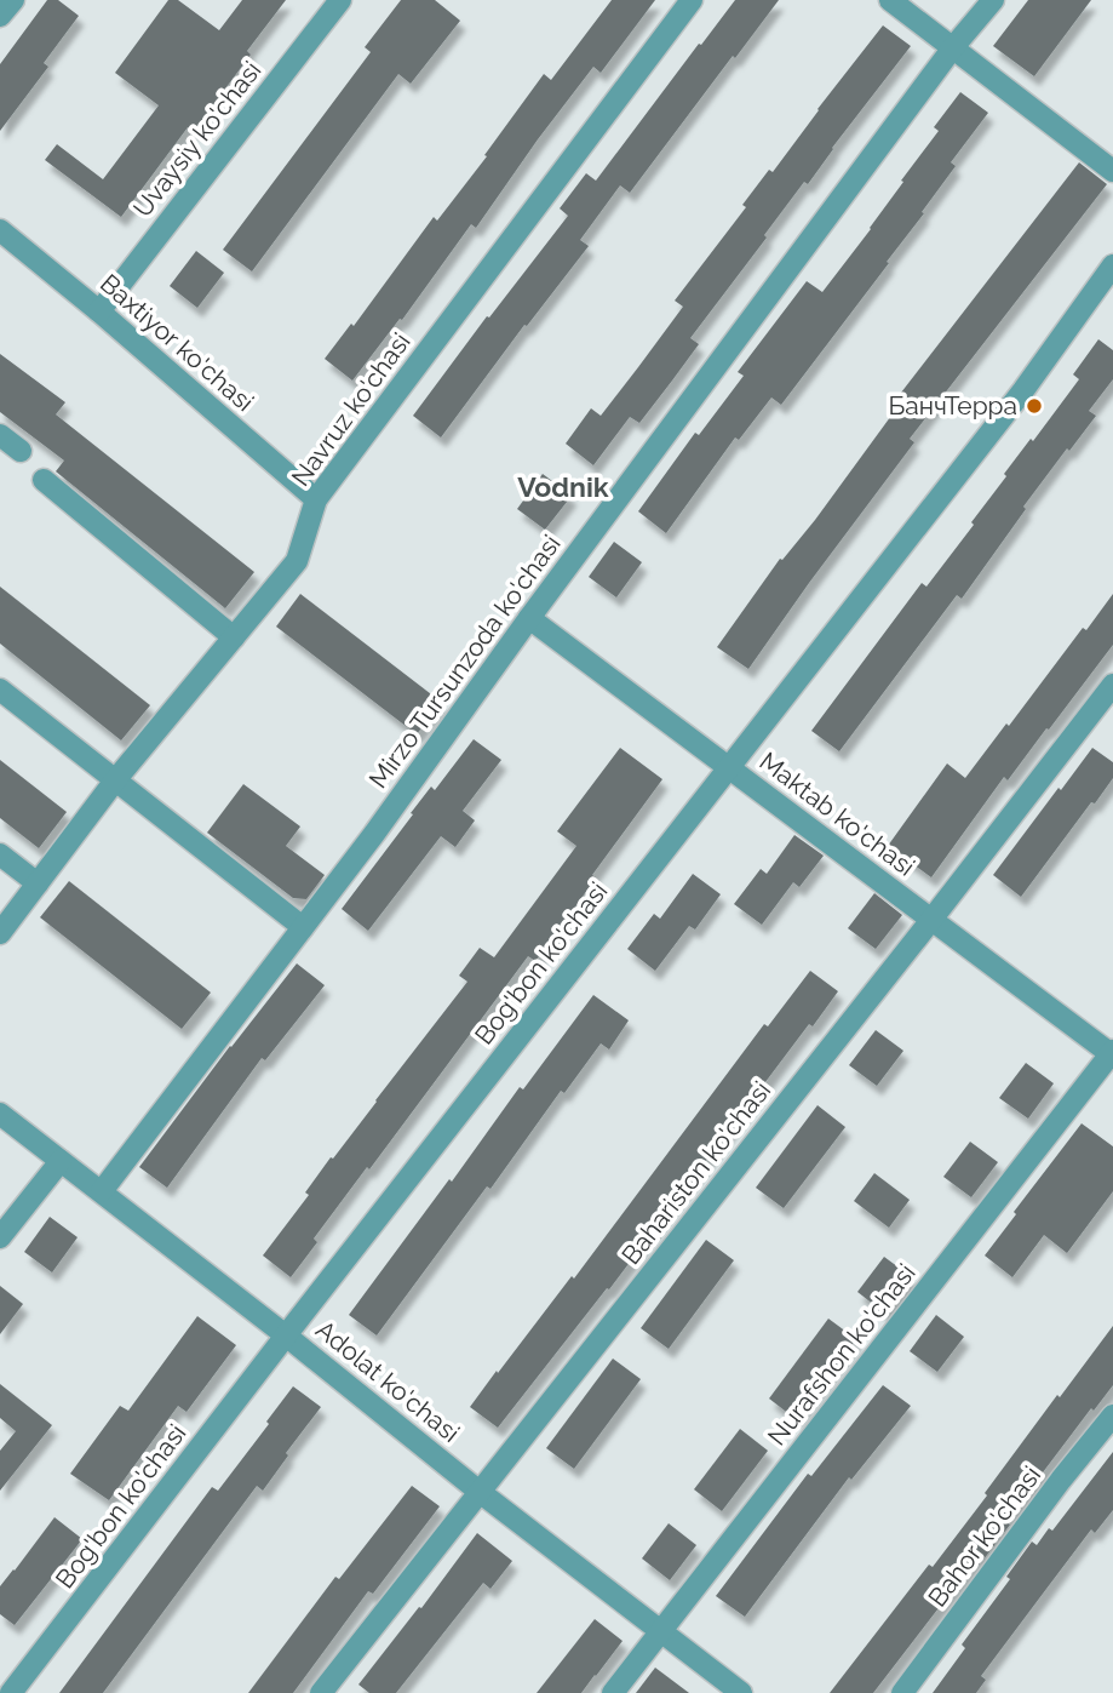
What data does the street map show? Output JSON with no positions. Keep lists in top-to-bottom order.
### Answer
{
  "streets": {
    "street": [
      "Uvaysiy ko'chasi",
      "Baxtiyor ko'chasi",
      "Navruz ko'chasi",
      "Mirzo Tursunzoda ko'chasi",
      "Maktab ko'chasi",
      "Bog'bon ko'chasi",
      "Bahariston ko'chasi",
      "Nurafshon ko'chasi",
      "Adolat ko'chasi",
      "Bahor ko'chasi"
    ]
  },
  "crossings": [
    ["Uvaysiy ko'chasi", "Baxtiyor ko'chasi"],
    ["Baxtiyor ko'chasi", "Navruz ko'chasi"],
    ["Mirzo Tursunzoda ko'chasi", "Maktab ko'chasi"],
    ["Mirzo Tursunzoda ko'chasi", "Adolat ko'chasi"],
    ["Maktab ko'chasi", "Bog'bon ko'chasi"],
    ["Maktab ko'chasi", "Bahariston ko'chasi"],
    ["Maktab ko'chasi", "Nurafshon ko'chasi"],
    ["Bog'bon ko'chasi", "Adolat ko'chasi"],
    ["Bahariston ko'chasi", "Adolat ko'chasi"],
    ["Nurafshon ko'chasi", "Adolat ko'chasi"]
  ],
  "districts": ["Vodnik"],
  "places": ["БанчТерра"]
}
